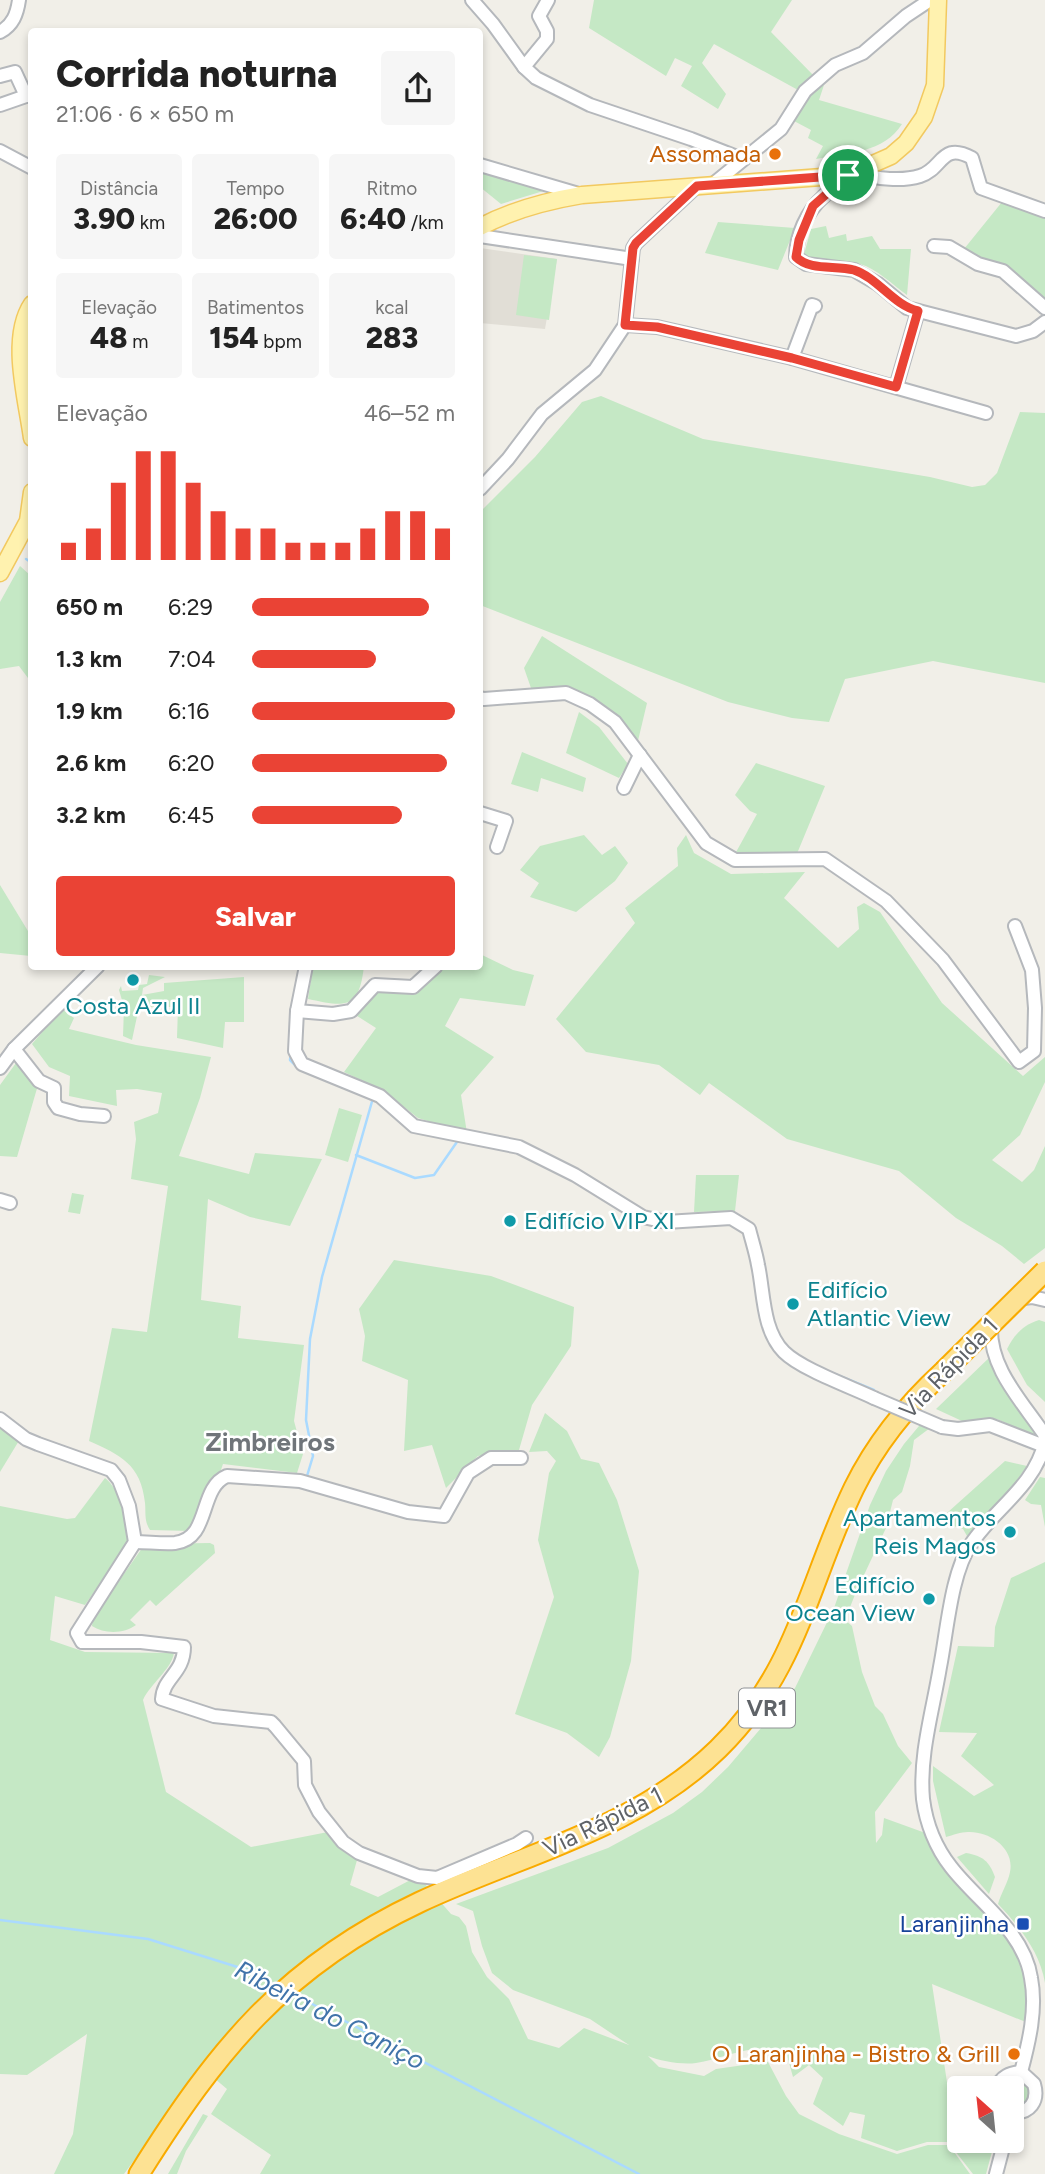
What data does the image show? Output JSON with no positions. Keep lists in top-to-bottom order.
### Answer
{
  "streets": {
    "highway": ["Via Rápida 1", "VR1"]
  },
  "districts": ["Zimbreiros"],
  "water": ["Ribeira do Caniço"],
  "places": {
    "other": [
      "Assomada",
      "Costa Azul II",
      "Edifício VIP XI",
      "Edifício Atlantic View",
      "Apartamentos Reis Magos",
      "Edifício Ocean View",
      "O Laranjinha - Bistro & Grill"
    ],
    "transit": ["Laranjinha"]
  },
  "north": "top left",
  "page": {
    "heading": ["Corrida noturna", "21:06 · 6 × 650 m"],
    "stats": [
      ["Distância", "3.90 km"],
      ["Tempo", "26:00"],
      ["Ritmo", "6:40 /km"],
      ["Elevação", "48 m"],
      ["Batimentos", "154 bpm"],
      ["kcal", "283"]
    ],
    "chart": ["Elevação", "46–52 m"],
    "list": [
      {
        "name": "650 m",
        "note": "6:29"
      },
      {
        "name": "1.3 km",
        "note": "7:04"
      },
      {
        "name": "1.9 km",
        "note": "6:16"
      },
      {
        "name": "2.6 km",
        "note": "6:20"
      },
      {
        "name": "3.2 km",
        "note": "6:45"
      }
    ],
    "buttons": "Salvar"
  }
}
